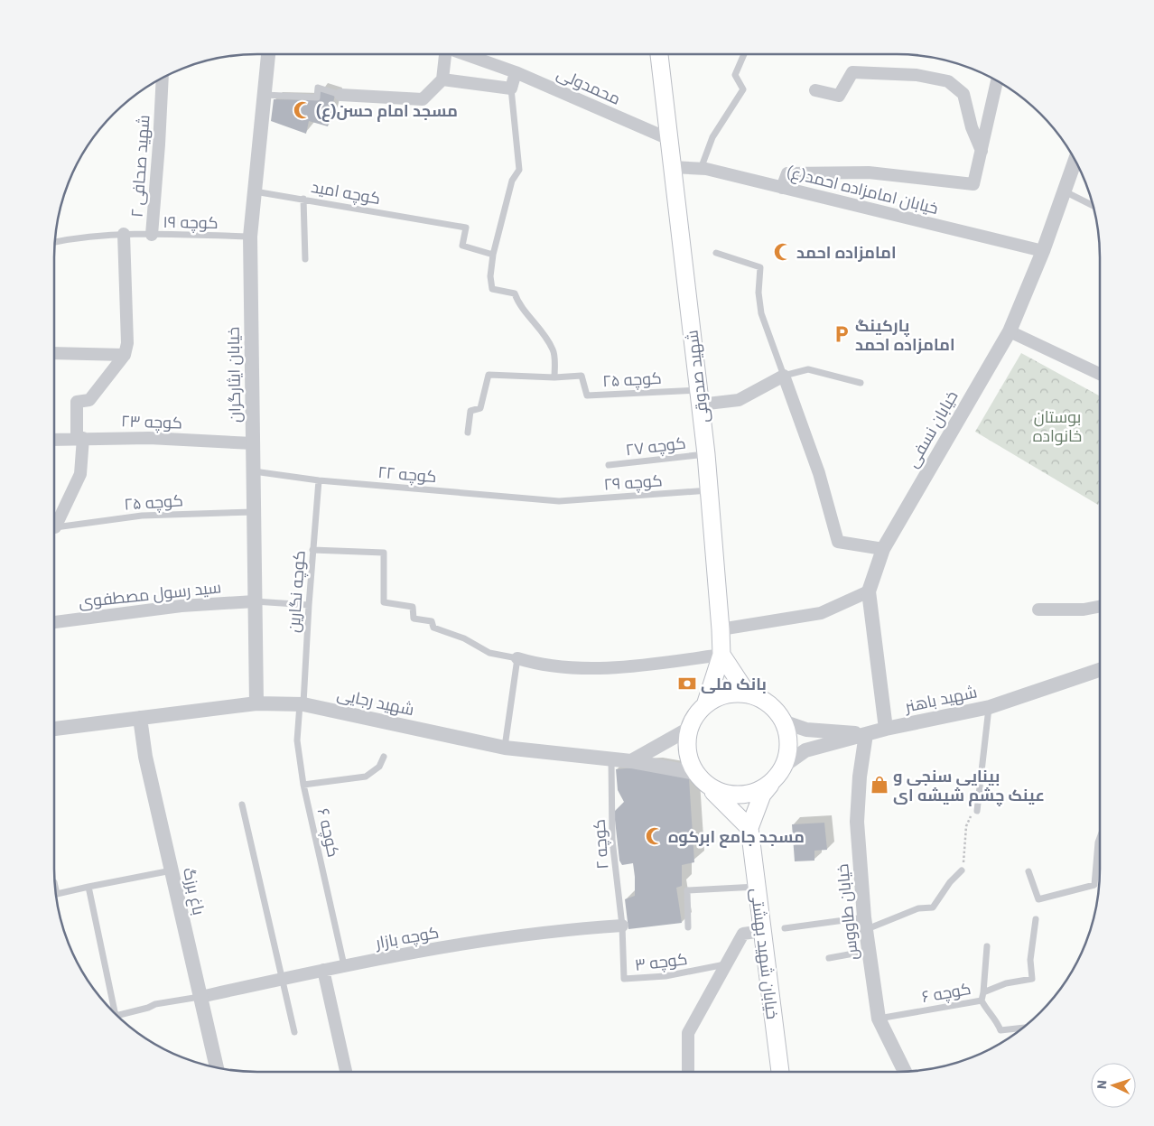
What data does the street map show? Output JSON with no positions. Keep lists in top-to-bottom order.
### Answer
{
  "streets": {
    "main road": ["شهید صدوقی", "خیابان شهید بهشتی"],
    "street": [
      "محمدولی",
      "شهید صحافی ۲",
      "خیابان امامزاده احمد(ع)",
      "خیابان ایثارگران",
      "کوچه ۲۳",
      "خیابان نسفی",
      "سید رسول مصطفوی",
      "شهید باهنر",
      "شهید رجایی",
      "باغ برزگ",
      "خیابان طاووس",
      "کوچه بازار"
    ],
    "lane": [
      "کوچه امید",
      "کوچه ۱۹",
      "کوچه ۲۵",
      "کوچه ۲۷",
      "کوچه ۲۲",
      "کوچه ۲۹",
      "کوچه نگارین",
      "کوچه ۶",
      "کوچه ۲",
      "کوچه ۳"
    ]
  },
  "crossings": [
    ["محمدولی", "شهید صدوقی"],
    ["شهید صحافی ۲", "کوچه ۱۹"],
    ["خیابان امامزاده احمد(ع)", "شهید صدوقی"],
    ["خیابان امامزاده احمد(ع)", "خیابان نسفی"],
    ["کوچه امید", "خیابان ایثارگران"],
    ["کوچه ۱۹", "خیابان ایثارگران"],
    ["خیابان ایثارگران", "کوچه ۲۵"],
    ["خیابان ایثارگران", "کوچه ۲۳"],
    ["خیابان ایثارگران", "کوچه ۲۲"],
    ["خیابان ایثارگران", "سید رسول مصطفوی"],
    ["خیابان ایثارگران", "شهید رجایی"],
    ["شهید صدوقی", "کوچه ۲۵"],
    ["شهید صدوقی", "کوچه ۲۷"],
    ["شهید صدوقی", "کوچه ۲۹"],
    ["شهید صدوقی", "شهید باهنر"],
    ["شهید صدوقی", "شهید رجایی"],
    ["خیابان نسفی", "شهید باهنر"],
    ["کوچه ۲۲", "کوچه ۲۹"],
    ["کوچه ۲۲", "کوچه نگارین"],
    ["کوچه نگارین", "شهید رجایی"],
    ["کوچه نگارین", "کوچه ۶"],
    ["شهید باهنر", "شهید رجایی"],
    ["شهید باهنر", "خیابان طاووس"],
    ["شهید رجایی", "کوچه ۶"],
    ["شهید رجایی", "کوچه ۲"],
    ["شهید رجایی", "باغ برزگ"],
    ["کوچه ۶", "خیابان طاووس"],
    ["کوچه ۶", "کوچه بازار"],
    ["کوچه ۲", "کوچه بازار"],
    ["کوچه ۲", "کوچه ۳"],
    ["باغ برزگ", "کوچه بازار"],
    ["کوچه بازار", "کوچه ۳"]
  ],
  "parks": ["بوستان خانواده"],
  "places": {
    "mosque": ["مسجد امام حسن(ع)", "امامزاده احمد", "مسجد جامع ابرکوه"],
    "parking": ["پارکینگ امامزاده احمد"],
    "bank": ["بانک ملی"],
    "shop": ["بینایی سنجی و عینک چشم شیشه ای"]
  },
  "north": "left"
}
